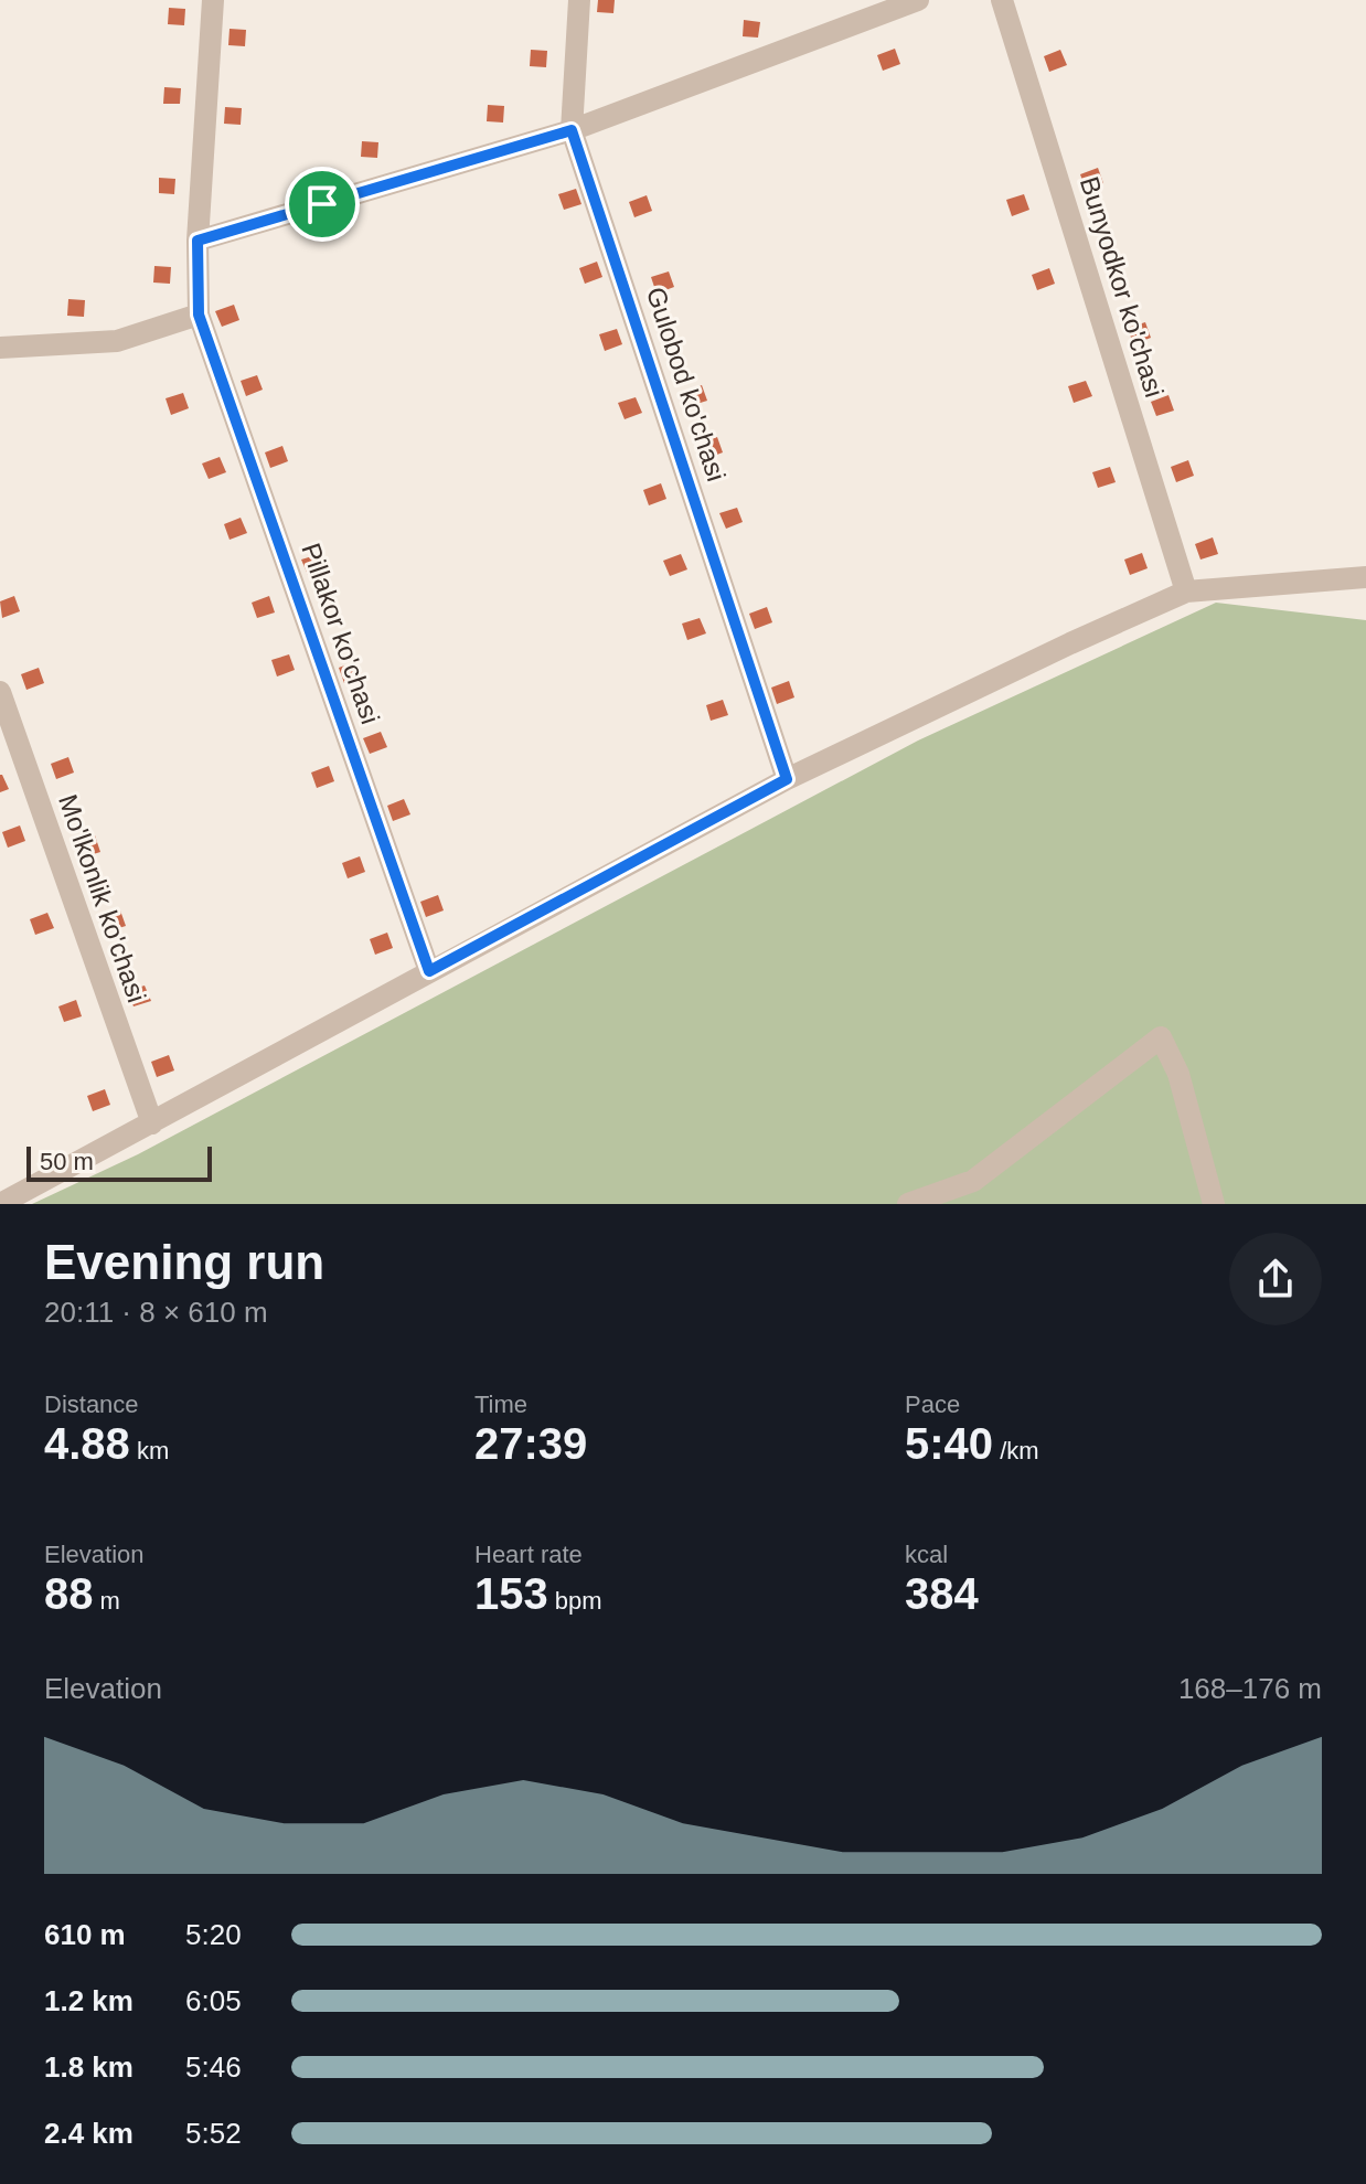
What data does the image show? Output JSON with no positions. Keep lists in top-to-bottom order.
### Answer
{
  "streets": {
    "street": [
      "Bunyodkor ko'chasi",
      "Gulobod ko'chasi",
      "Pillakor ko'chasi",
      "Mo'lkonlik ko'chasi"
    ]
  },
  "scale_bar": "50 m",
  "page": {
    "scale": "50 m",
    "heading": ["Evening run", "20:11 · 8 × 610 m"],
    "stats": [
      ["Distance", "4.88 km"],
      ["Time", "27:39"],
      ["Pace", "5:40 /km"],
      ["Elevation", "88 m"],
      ["Heart rate", "153 bpm"],
      ["kcal", "384"]
    ],
    "chart": ["Elevation", "168–176 m"],
    "list": [
      {
        "name": "610 m",
        "note": "5:20"
      },
      {
        "name": "1.2 km",
        "note": "6:05"
      },
      {
        "name": "1.8 km",
        "note": "5:46"
      },
      {
        "name": "2.4 km",
        "note": "5:52"
      }
    ]
  }
}
